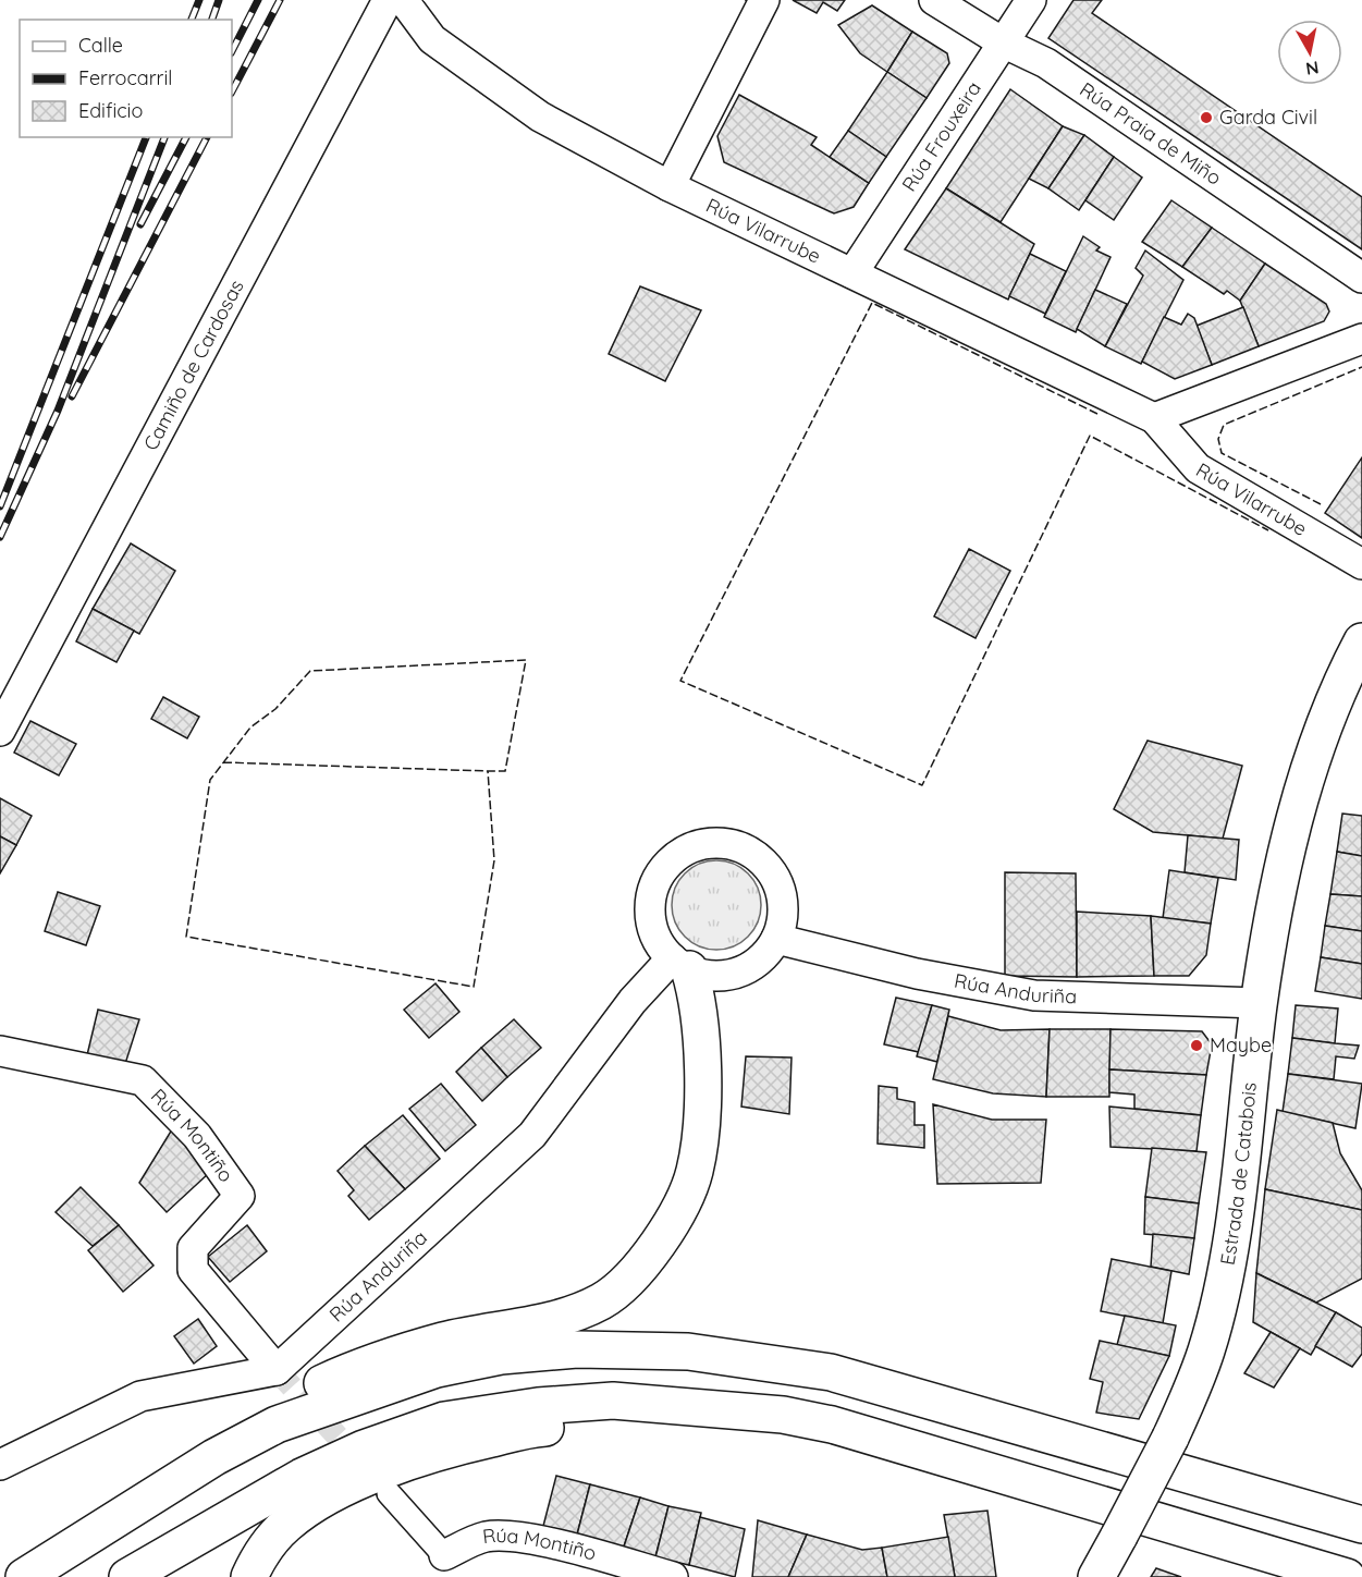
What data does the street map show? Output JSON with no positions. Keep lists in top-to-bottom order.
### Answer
{
  "streets": {
    "main road": ["Estrada de Catabois"],
    "street": [
      "Rúa Praia de Miño",
      "Rúa Frouxeira",
      "Rúa Vilarrube",
      "Camiño de Cardosas",
      "Rúa Anduriña",
      "Rúa Montiño"
    ]
  },
  "crossings": [
    ["Rúa Praia de Miño", "Rúa Frouxeira"],
    ["Rúa Frouxeira", "Rúa Vilarrube"],
    ["Rúa Anduriña", "Rúa Montiño"],
    ["Rúa Anduriña", "Estrada de Catabois"]
  ],
  "places": ["Garda Civil", "Maybe"],
  "legend": ["Calle", "Ferrocarril", "Edificio"],
  "north": "bottom"
}
